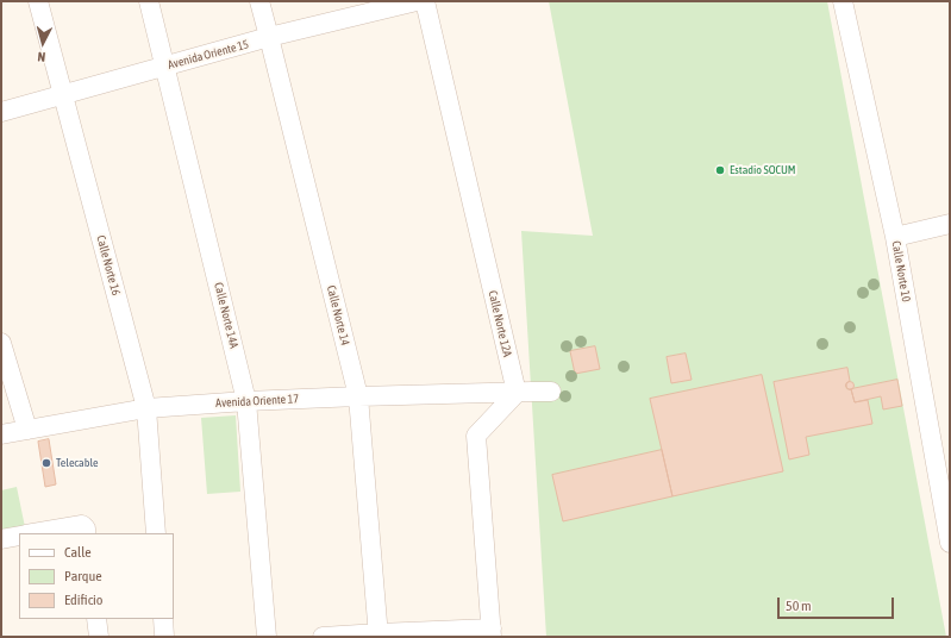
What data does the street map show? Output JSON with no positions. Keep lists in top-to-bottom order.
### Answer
{
  "streets": {
    "street": [
      "Avenida Oriente 15",
      "Calle Norte 16",
      "Calle Norte 10",
      "Calle Norte 14A",
      "Calle Norte 14",
      "Calle Norte 12A",
      "Avenida Oriente 17"
    ]
  },
  "crossings": [
    ["Avenida Oriente 15", "Calle Norte 16"],
    ["Avenida Oriente 15", "Calle Norte 14A"],
    ["Avenida Oriente 15", "Calle Norte 14"],
    ["Calle Norte 16", "Avenida Oriente 17"],
    ["Calle Norte 14A", "Avenida Oriente 17"],
    ["Calle Norte 14", "Avenida Oriente 17"],
    ["Calle Norte 12A", "Avenida Oriente 17"]
  ],
  "places": ["Estadio SOCUM", "Telecable"],
  "legend": ["Calle", "Parque", "Edificio"],
  "scale_bar": "50 m",
  "north": "bottom"
}
